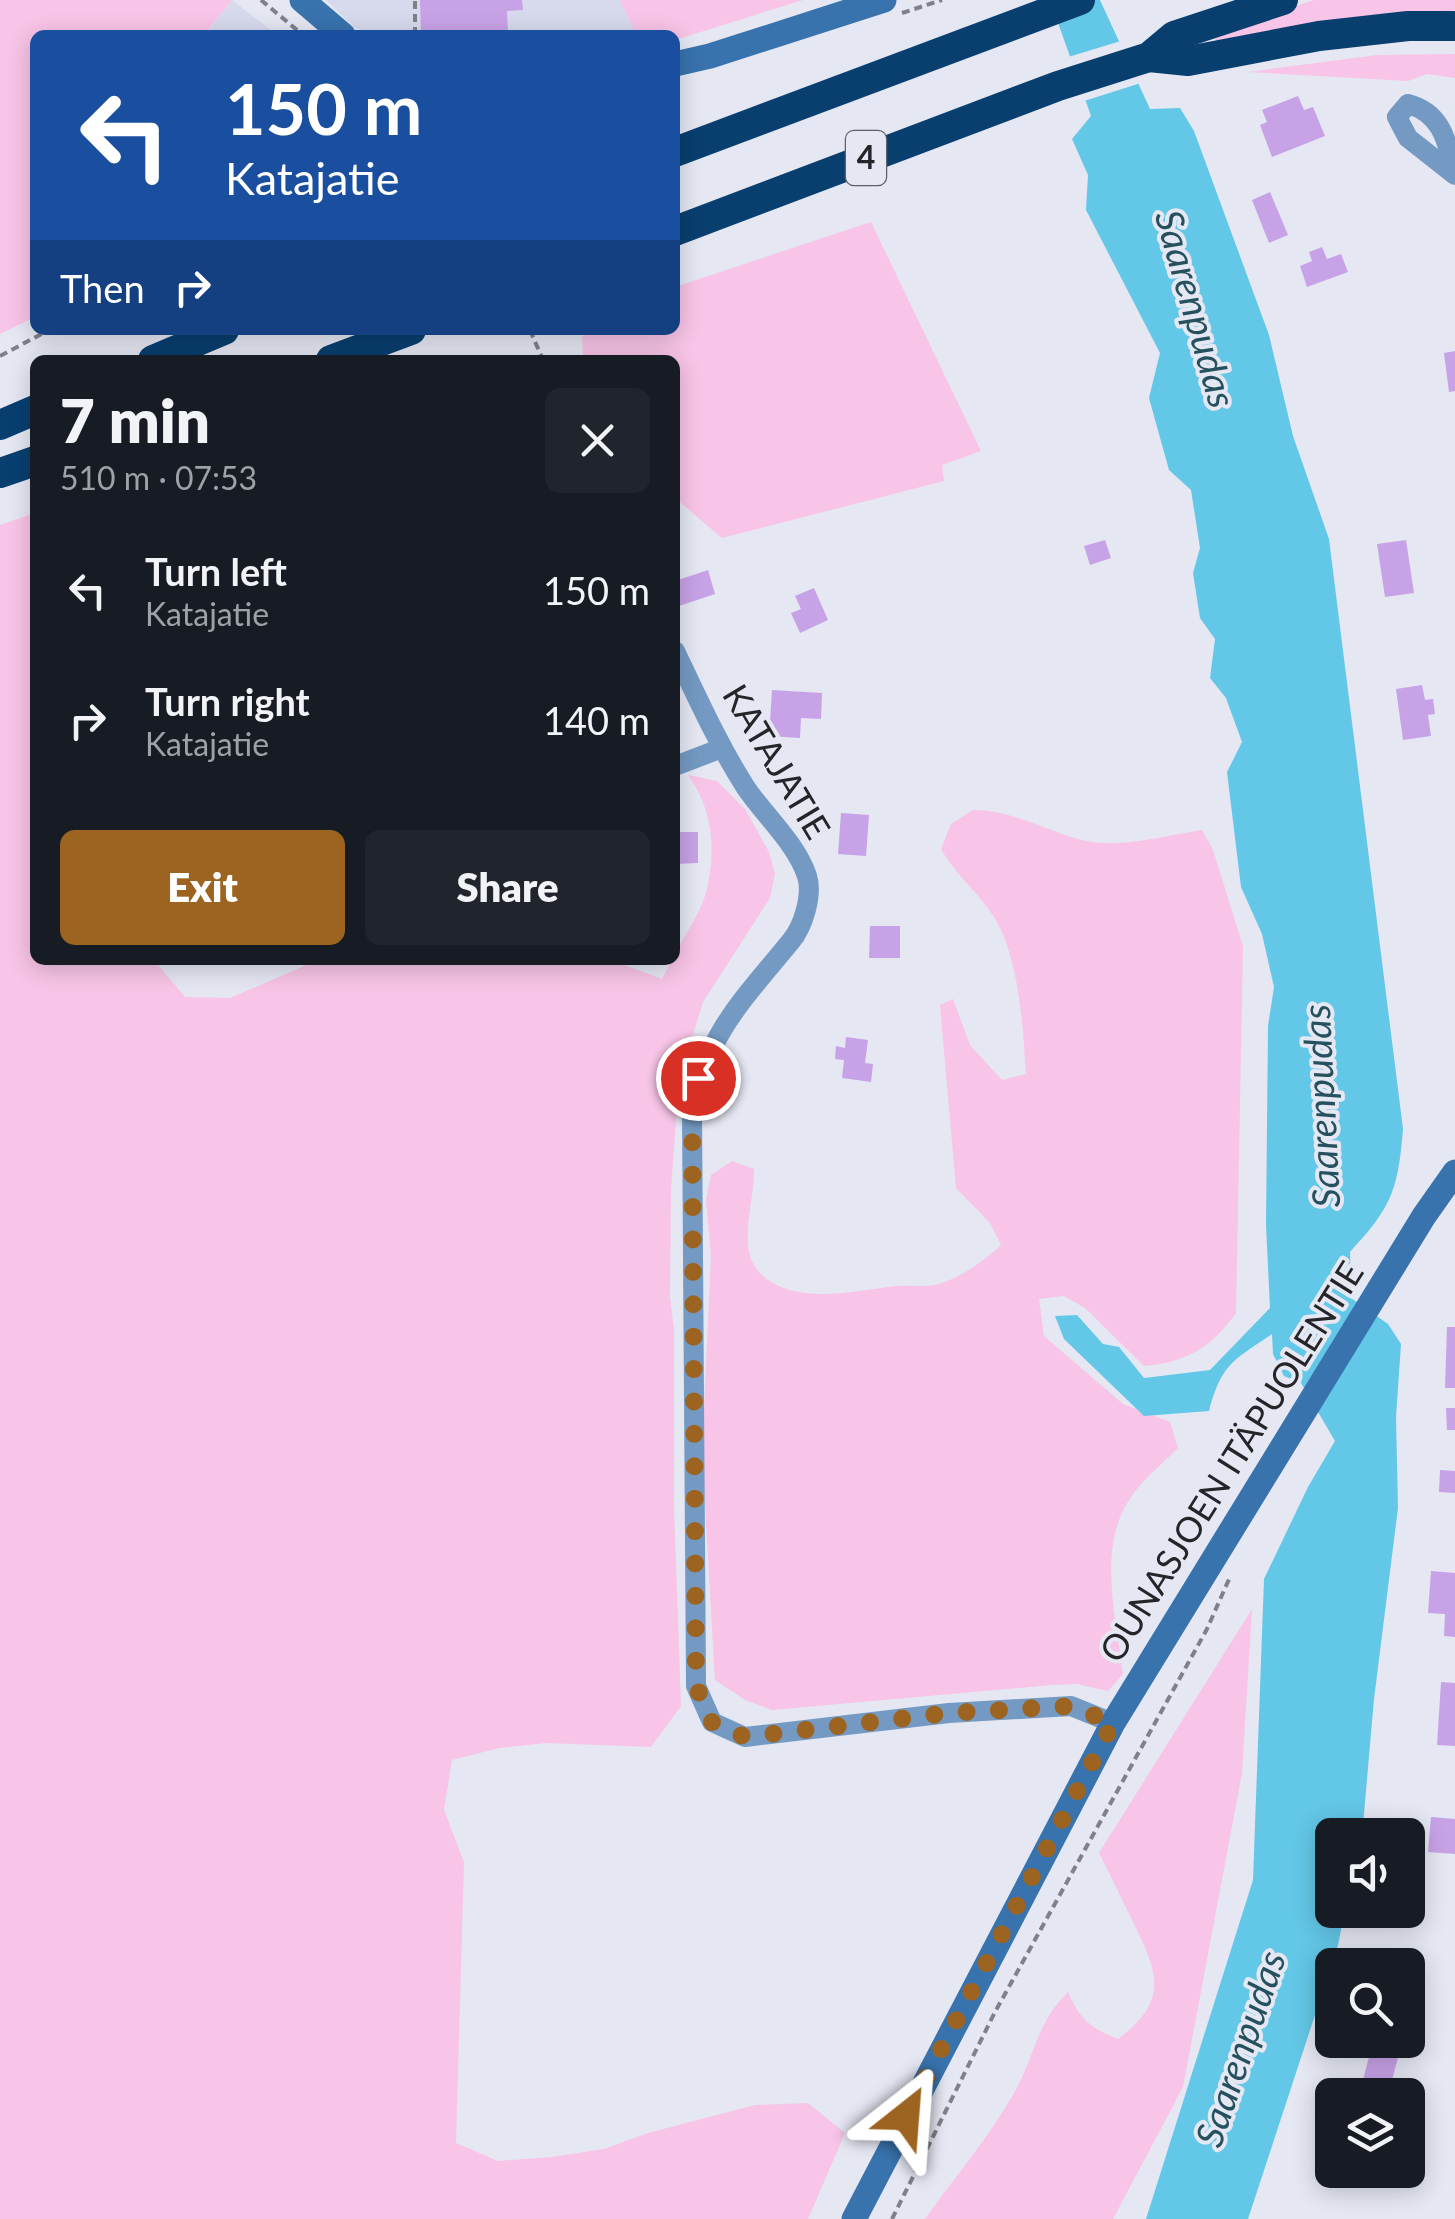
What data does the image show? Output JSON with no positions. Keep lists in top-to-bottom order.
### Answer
{
  "streets": {
    "highway": ["4"],
    "main road": ["OUNASJOEN ITÄPUOLENTIE"],
    "street": ["KATAJATIE"]
  },
  "crossings": [
    ["KATAJATIE", "OUNASJOEN ITÄPUOLENTIE"]
  ],
  "water": ["Saarenpudas"],
  "page": {
    "turn": ["150 m", "Katajatie"],
    "then": "Then",
    "heading": ["7 min", "510 m · 07:53"],
    "list": [
      {
        "name": "Turn left",
        "note": "Katajatie",
        "value": "150 m"
      },
      {
        "name": "Turn right",
        "note": "Katajatie",
        "value": "140 m"
      }
    ],
    "buttons": ["Exit", "Share"]
  }
}
